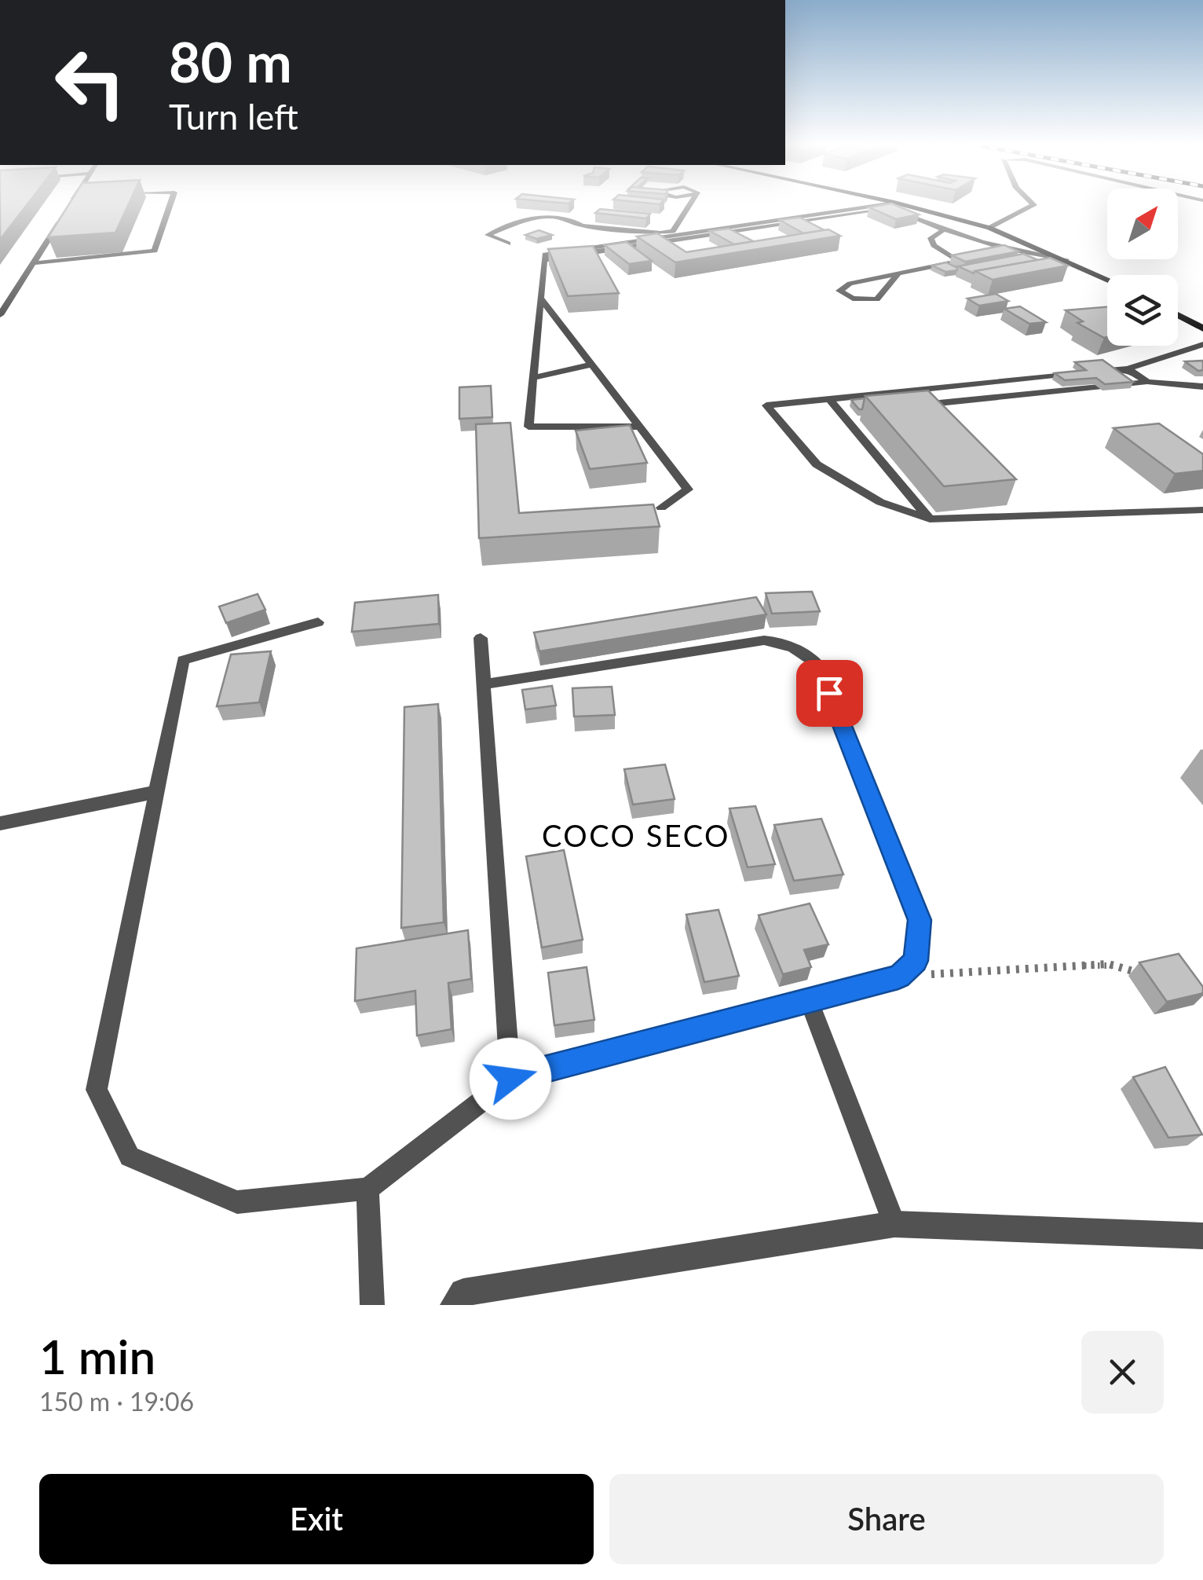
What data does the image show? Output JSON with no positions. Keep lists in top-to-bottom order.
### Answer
{
  "districts": ["COCO SECO"],
  "north": "top right",
  "page": {
    "turn": ["80 m", "Turn left"],
    "heading": ["1 min", "150 m · 19:06"],
    "buttons": ["Exit", "Share"]
  }
}
